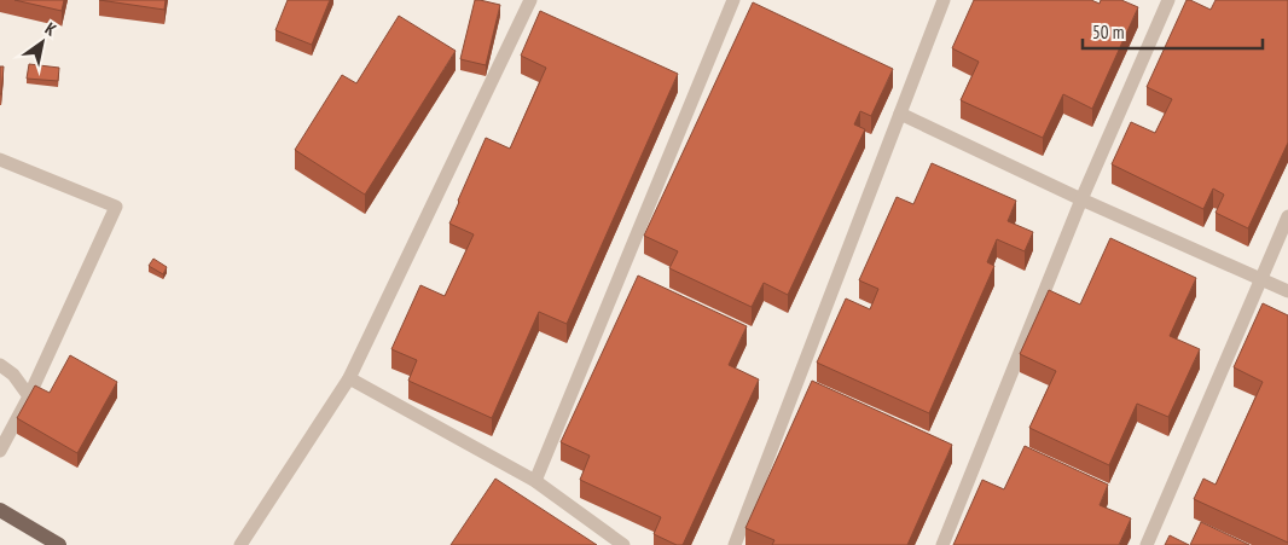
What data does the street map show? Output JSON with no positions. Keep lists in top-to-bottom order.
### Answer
{
  "scale_bar": "50 m",
  "north": "top right"
}
